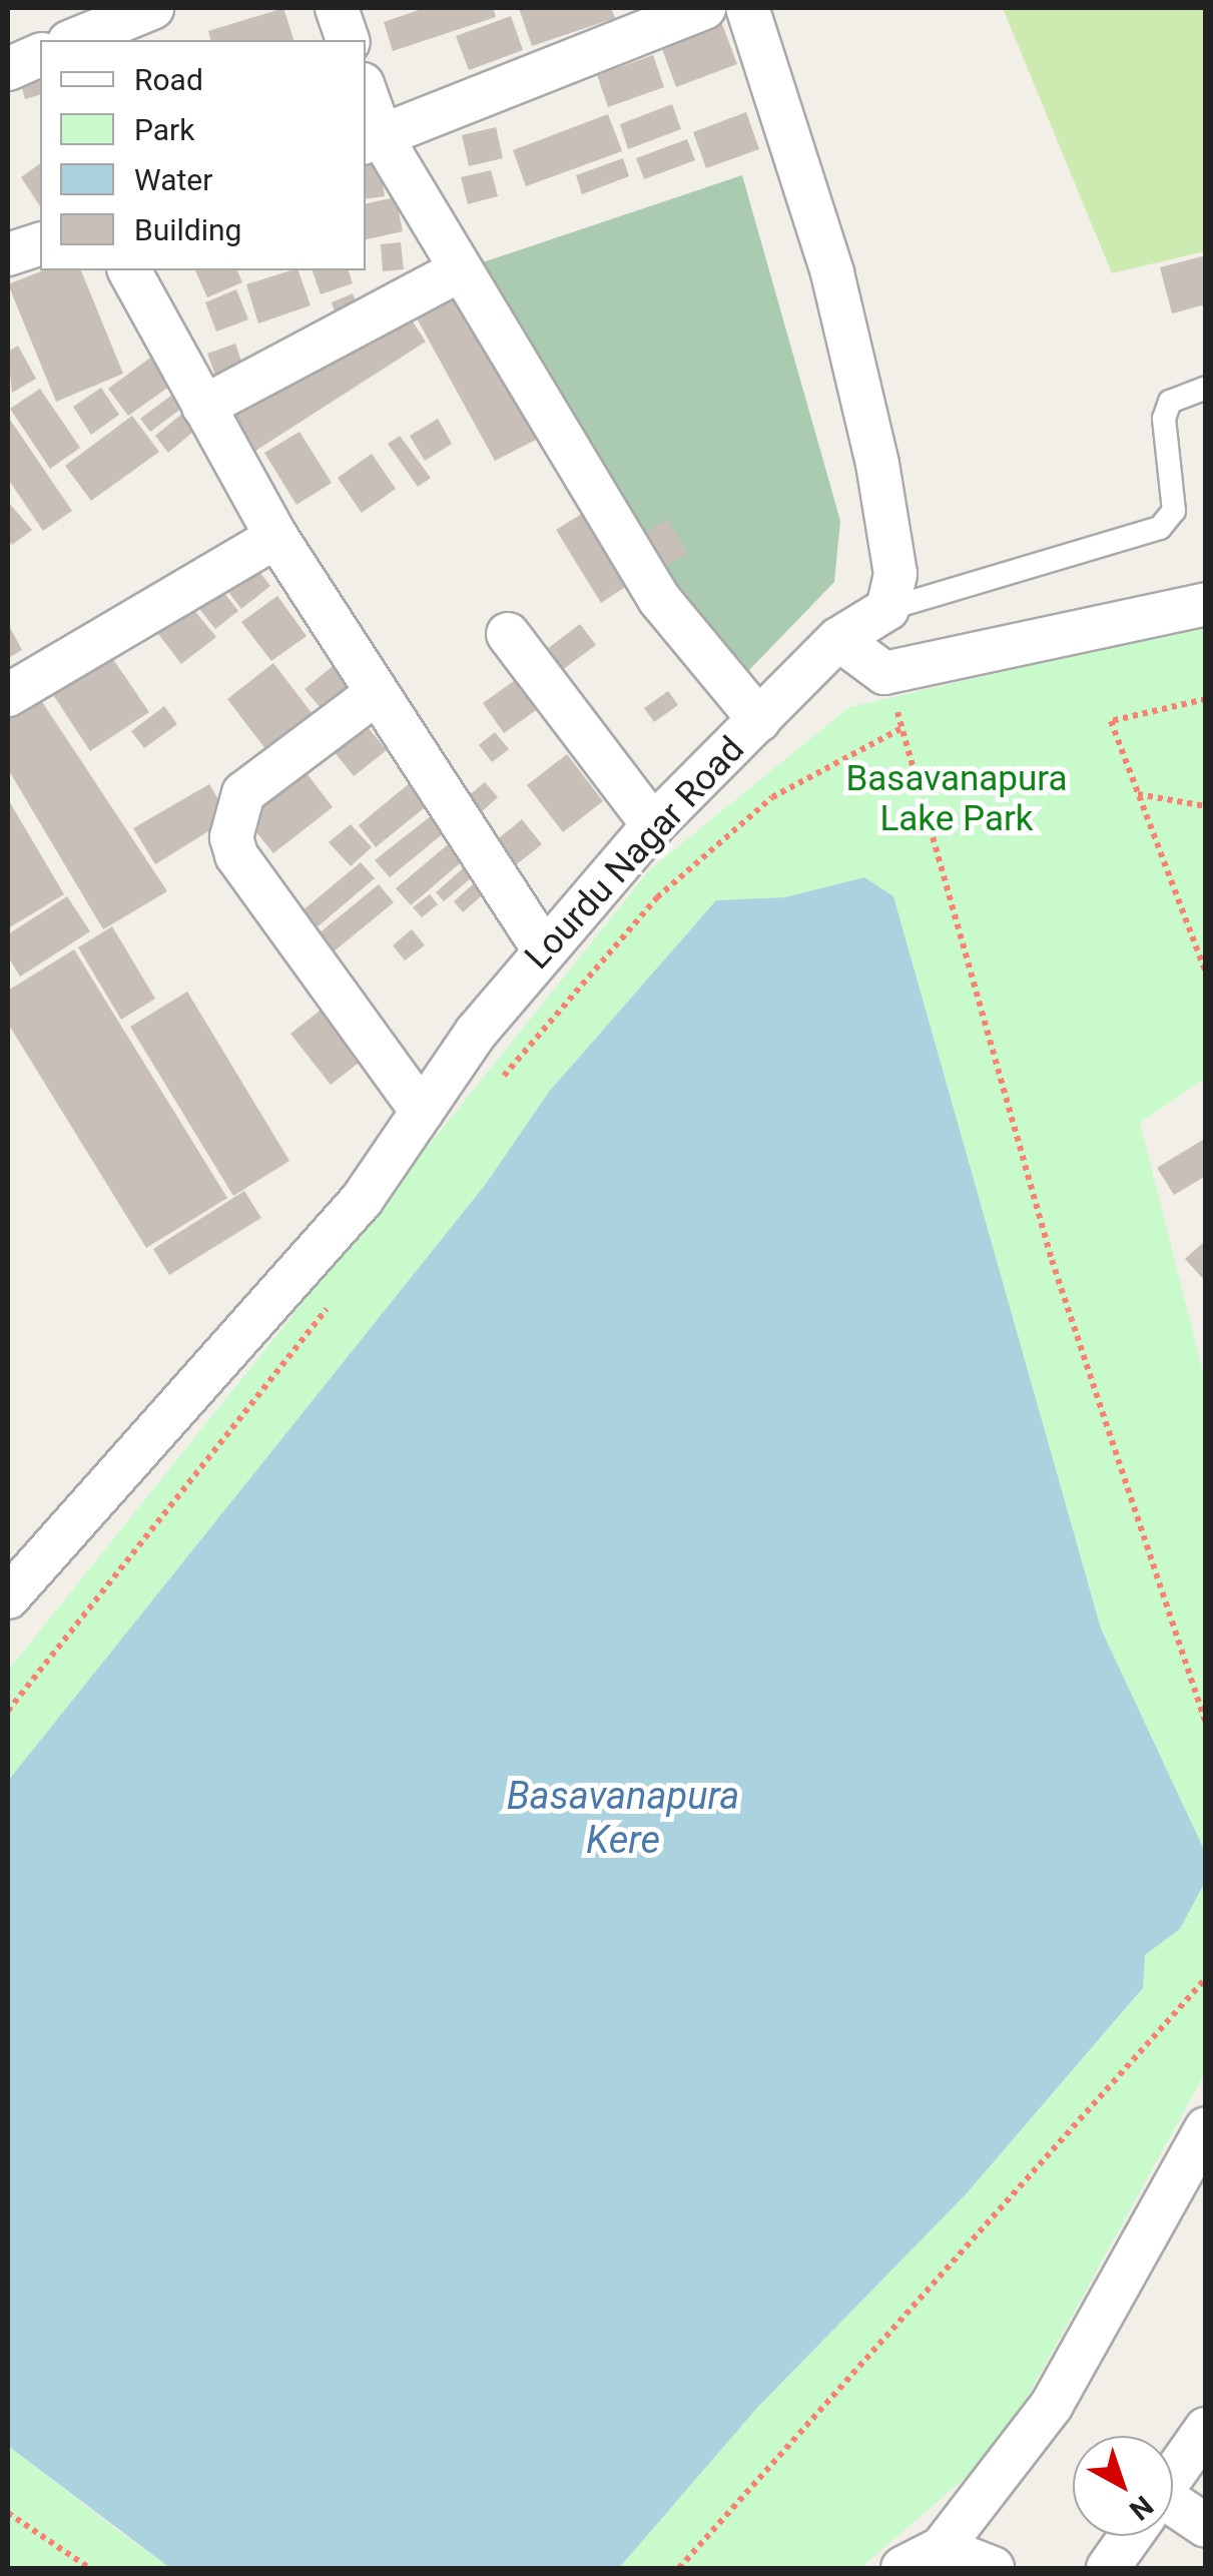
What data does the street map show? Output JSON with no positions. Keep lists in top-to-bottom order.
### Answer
{
  "streets": {
    "street": ["Lourdu Nagar Road"]
  },
  "water": ["Basavanapura Kere"],
  "parks": ["Basavanapura Lake Park"],
  "legend": [
    "Road",
    "Park",
    "Water",
    "Building"
  ],
  "north": "bottom right"
}
